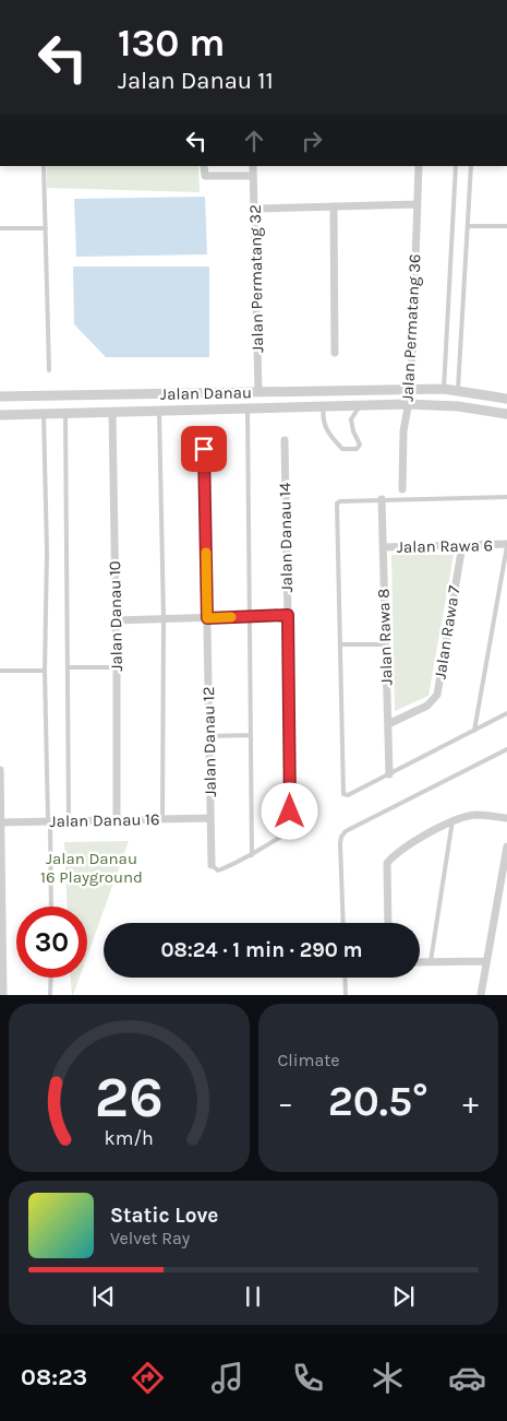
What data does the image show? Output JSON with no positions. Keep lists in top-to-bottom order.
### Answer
{
  "streets": {
    "street": [
      "Jalan Permatang 32",
      "Jalan Permatang 36",
      "Jalan Danau",
      "Jalan Danau 14",
      "Jalan Rawa 6",
      "Jalan Danau 10",
      "Jalan Rawa 7",
      "Jalan Rawa 8",
      "Jalan Danau 12",
      "Jalan Danau 16"
    ]
  },
  "crossings": [
    ["Jalan Permatang 32", "Jalan Danau"],
    ["Jalan Permatang 36", "Jalan Danau"],
    ["Jalan Danau", "Jalan Danau 10"],
    ["Jalan Rawa 6", "Jalan Rawa 7"],
    ["Jalan Rawa 6", "Jalan Rawa 8"],
    ["Jalan Danau 10", "Jalan Danau 16"],
    ["Jalan Rawa 7", "Jalan Rawa 8"],
    ["Jalan Danau 12", "Jalan Danau 16"]
  ],
  "parks": ["Jalan Danau 16 Playground"],
  "page": {
    "turn": ["130 m", "Jalan Danau 11"],
    "limit": "30",
    "trip": "08:24 · 1 min · 290 m",
    "tile": "Climate",
    "heat": ["−", "20.5°", "+"],
    "song": ["Static Love", "Velvet Ray"],
    "tabs": "08:23",
    "gauge": ["26", "km/h"]
  }
}
